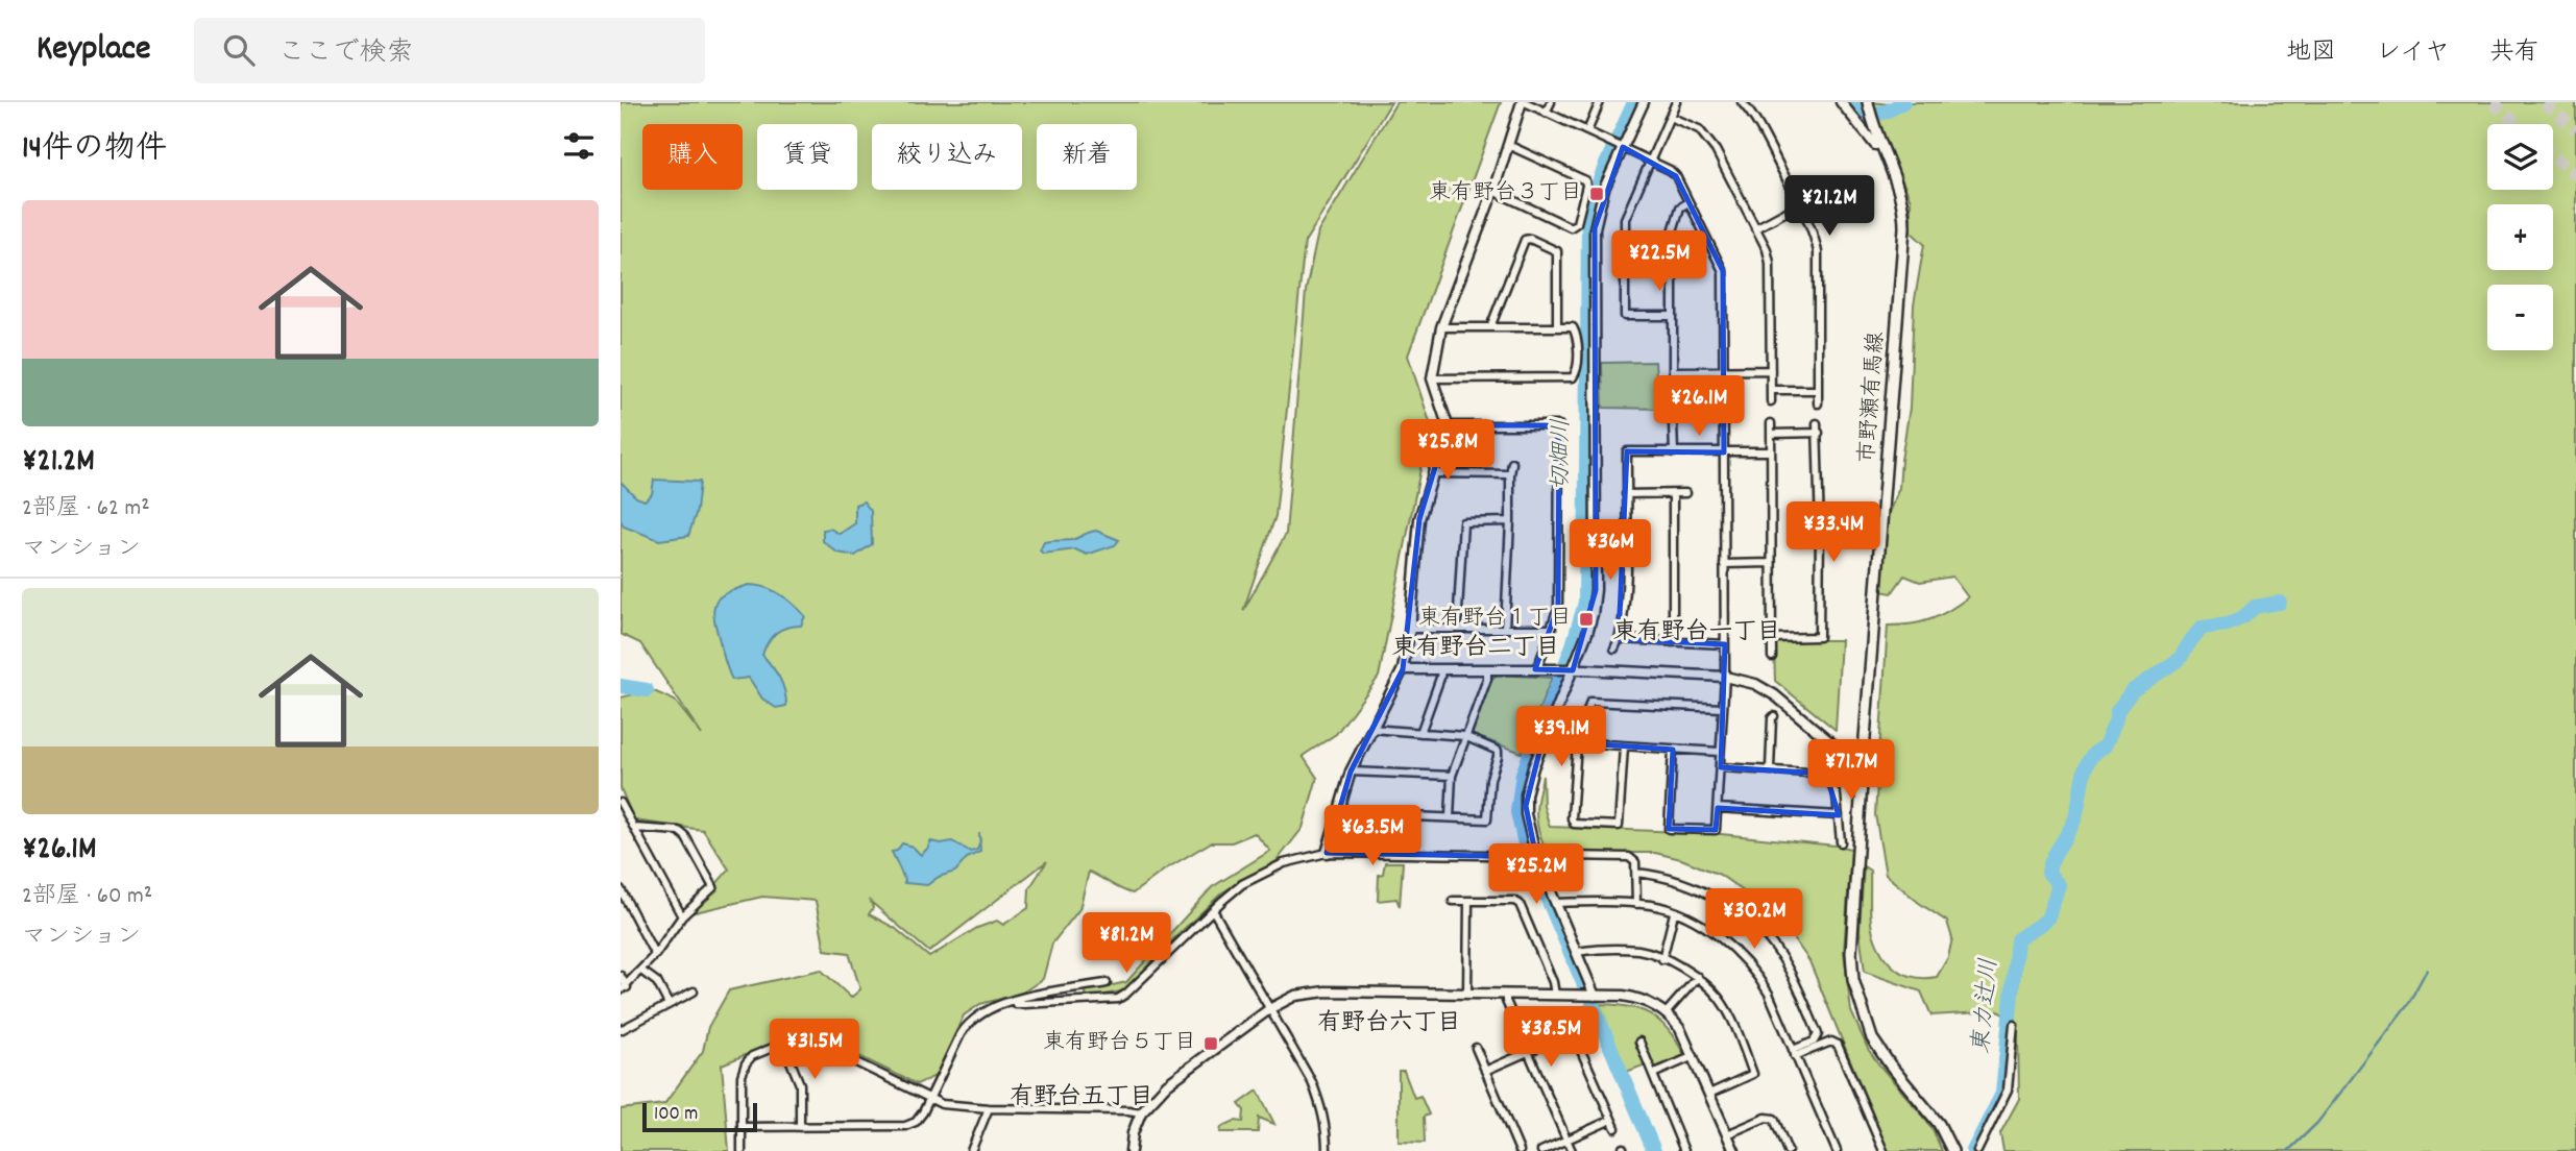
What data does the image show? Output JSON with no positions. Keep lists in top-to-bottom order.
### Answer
{
  "streets": {
    "main road": ["市野瀬有馬線"]
  },
  "districts": [
    "東有野台一丁目",
    "東有野台二丁目",
    "有野台六丁目",
    "有野台五丁目"
  ],
  "water": ["切畑川", "東カ辻川"],
  "places": {
    "transit": ["東有野台３丁目", "東有野台１丁目", "東有野台５丁目"]
  },
  "scale_bar": "100 m",
  "page": {
    "header": "Keyplace",
    "search": "ここで検索",
    "nav": ["地図", "レイヤ", "共有"],
    "heading": "14件の物件",
    "map_buttons": ["+", "−"],
    "chip": [
      "購入",
      "賃貸",
      "絞り込み",
      "新着"
    ],
    "price": [
      "¥21.2M",
      "¥22.5M",
      "¥26.1M",
      "¥25.8M",
      "¥33.4M",
      "¥36M",
      "¥39.1M",
      "¥71.7M",
      "¥63.5M",
      "¥25.2M",
      "¥30.2M",
      "¥81.2M",
      "¥38.5M",
      "¥31.5M"
    ],
    "list": [
      {
        "name": "¥21.2M",
        "note": "2部屋 · 62 m² · マンション"
      },
      {
        "name": "¥26.1M",
        "note": "2部屋 · 60 m² · マンション"
      }
    ],
    "scale": "100 m"
  }
}
